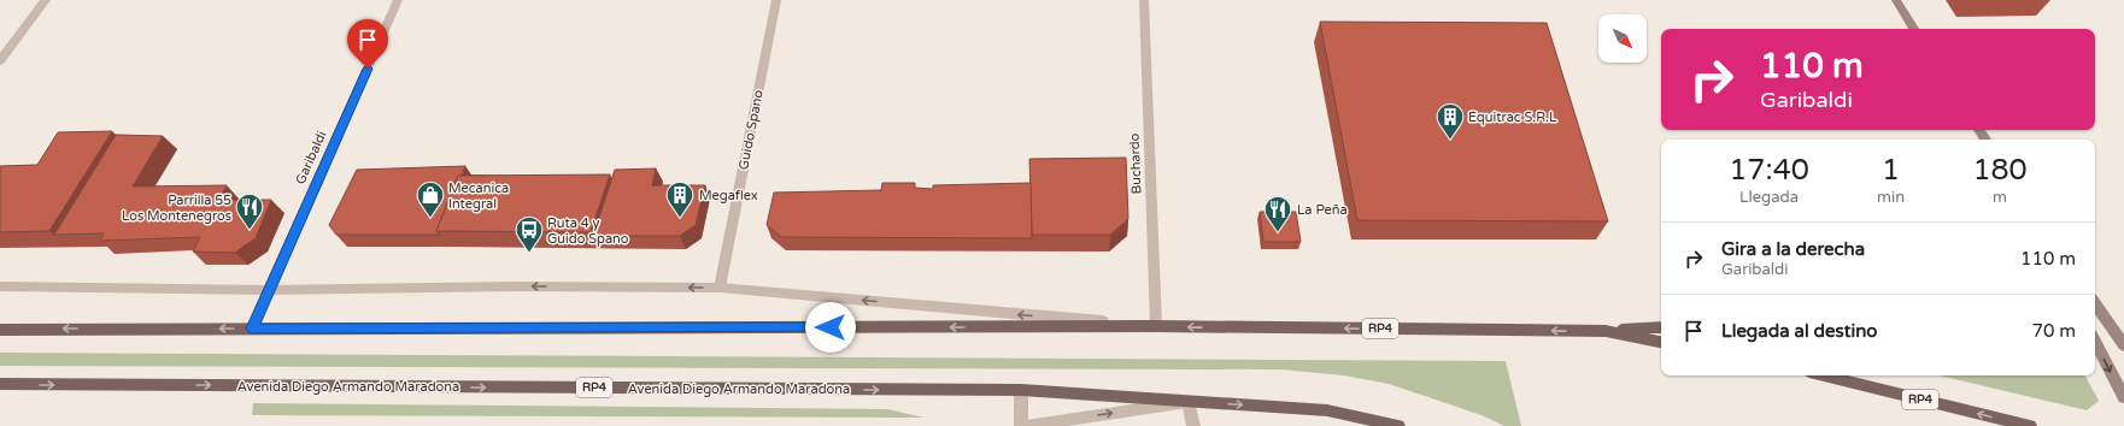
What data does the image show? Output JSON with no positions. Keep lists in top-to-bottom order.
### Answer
{
  "streets": {
    "main road": ["RP4", "Avenida Diego Armando Maradona"],
    "street": ["Guido Spano", "Garibaldi", "Buchardo"]
  },
  "crossings": [
    ["Garibaldi", "RP4"],
    ["Buchardo", "RP4"]
  ],
  "places": {
    "building": ["Equitrac S.R.L", "Megaflex"],
    "shop": ["Mecanica Integral"],
    "restaurant": ["Parrilla 55 Los Montenegros", "La Peña"],
    "bus stop": ["Ruta 4 y Guido Spano"]
  },
  "north": "bottom right",
  "page": {
    "turn": ["110 m", "Garibaldi"],
    "eta": [
      "17:40",
      "Llegada",
      "1",
      "min",
      "180",
      "m"
    ],
    "list": [
      {
        "name": "Gira a la derecha",
        "note": "Garibaldi",
        "value": "110 m"
      },
      {
        "name": "Llegada al destino",
        "value": "70 m"
      }
    ]
  }
}
